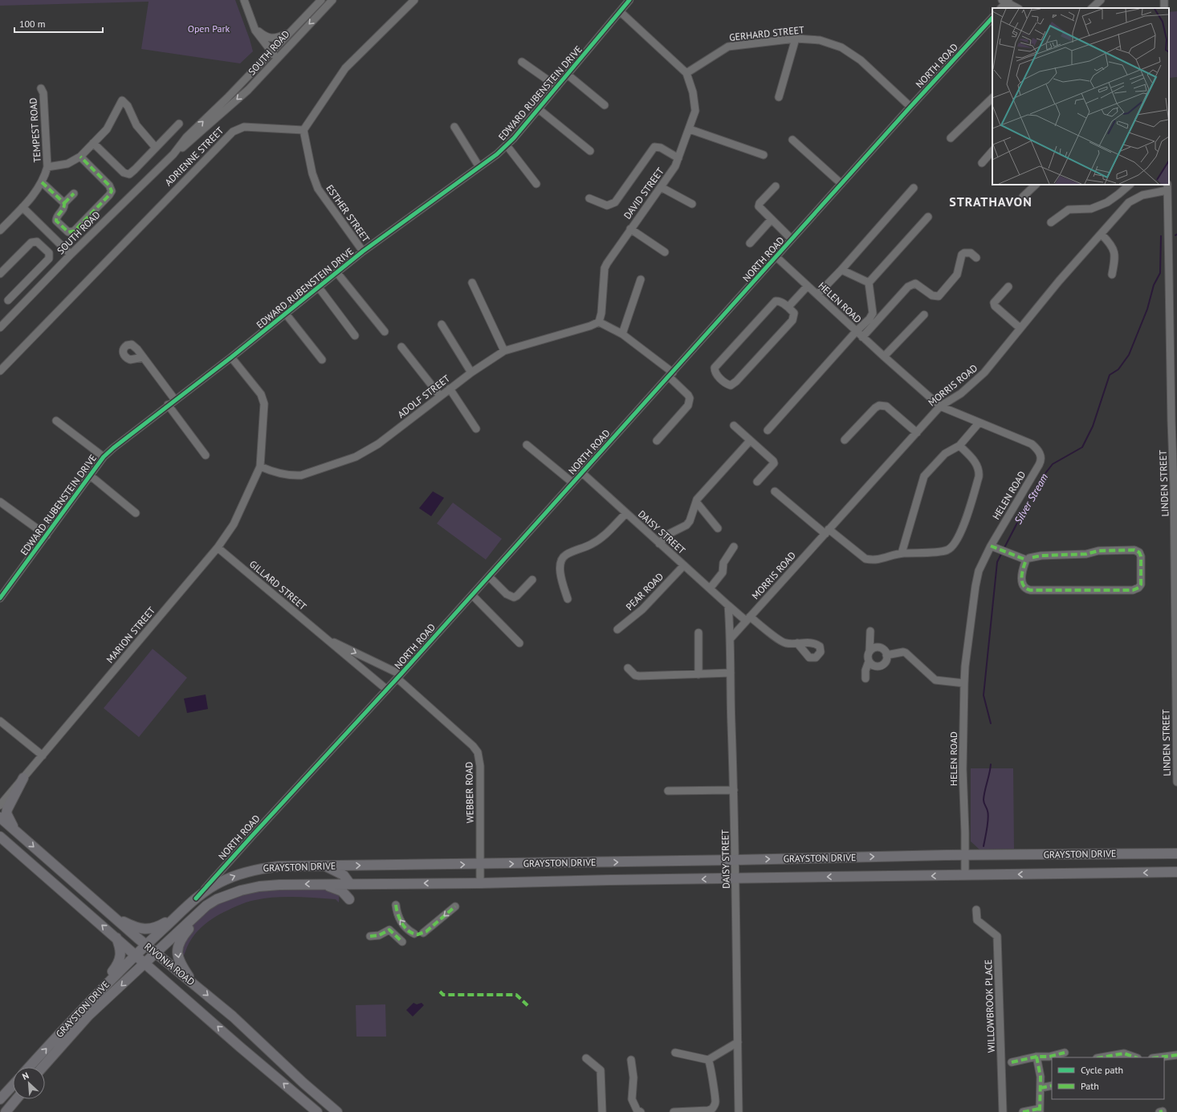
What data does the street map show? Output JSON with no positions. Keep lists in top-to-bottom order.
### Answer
{
  "streets": {
    "main road": ["GRAYSTON DRIVE", "RIVONIA ROAD"],
    "street": [
      "GERHARD STREET",
      "SOUTH ROAD",
      "NORTH ROAD",
      "EDWARD RUBENSTEIN DRIVE",
      "TEMPEST ROAD",
      "ADRIENNE STREET",
      "DAVID STREET",
      "ESTHER STREET",
      "HELEN ROAD",
      "MORRIS ROAD",
      "ADOLF STREET",
      "LINDEN STREET",
      "DAISY STREET",
      "GILLARD STREET",
      "PEAR ROAD",
      "MARION STREET",
      "WEBBER ROAD",
      "WILLOWBROOK PLACE"
    ]
  },
  "crossings": [
    ["GERHARD STREET", "NORTH ROAD"],
    ["GERHARD STREET", "DAVID STREET"],
    ["NORTH ROAD", "HELEN ROAD"],
    ["NORTH ROAD", "DAISY STREET"],
    ["NORTH ROAD", "GILLARD STREET"],
    ["NORTH ROAD", "WEBBER ROAD"],
    ["NORTH ROAD", "GRAYSTON DRIVE"],
    ["EDWARD RUBENSTEIN DRIVE", "DAVID STREET"],
    ["EDWARD RUBENSTEIN DRIVE", "ESTHER STREET"],
    ["ADRIENNE STREET", "ESTHER STREET"],
    ["DAVID STREET", "ADOLF STREET"],
    ["HELEN ROAD", "MORRIS ROAD"],
    ["HELEN ROAD", "GRAYSTON DRIVE"],
    ["MORRIS ROAD", "LINDEN STREET"],
    ["MORRIS ROAD", "DAISY STREET"],
    ["ADOLF STREET", "MARION STREET"],
    ["DAISY STREET", "PEAR ROAD"],
    ["DAISY STREET", "GRAYSTON DRIVE"],
    ["GILLARD STREET", "MARION STREET"],
    ["GILLARD STREET", "WEBBER ROAD"],
    ["WEBBER ROAD", "GRAYSTON DRIVE"],
    ["GRAYSTON DRIVE", "RIVONIA ROAD"]
  ],
  "districts": ["STRATHAVON"],
  "water": ["Silver Stream"],
  "parks": ["Open Park"],
  "legend": ["Cycle path", "Path"],
  "scale_bar": "100 m",
  "north": "top left"
}
